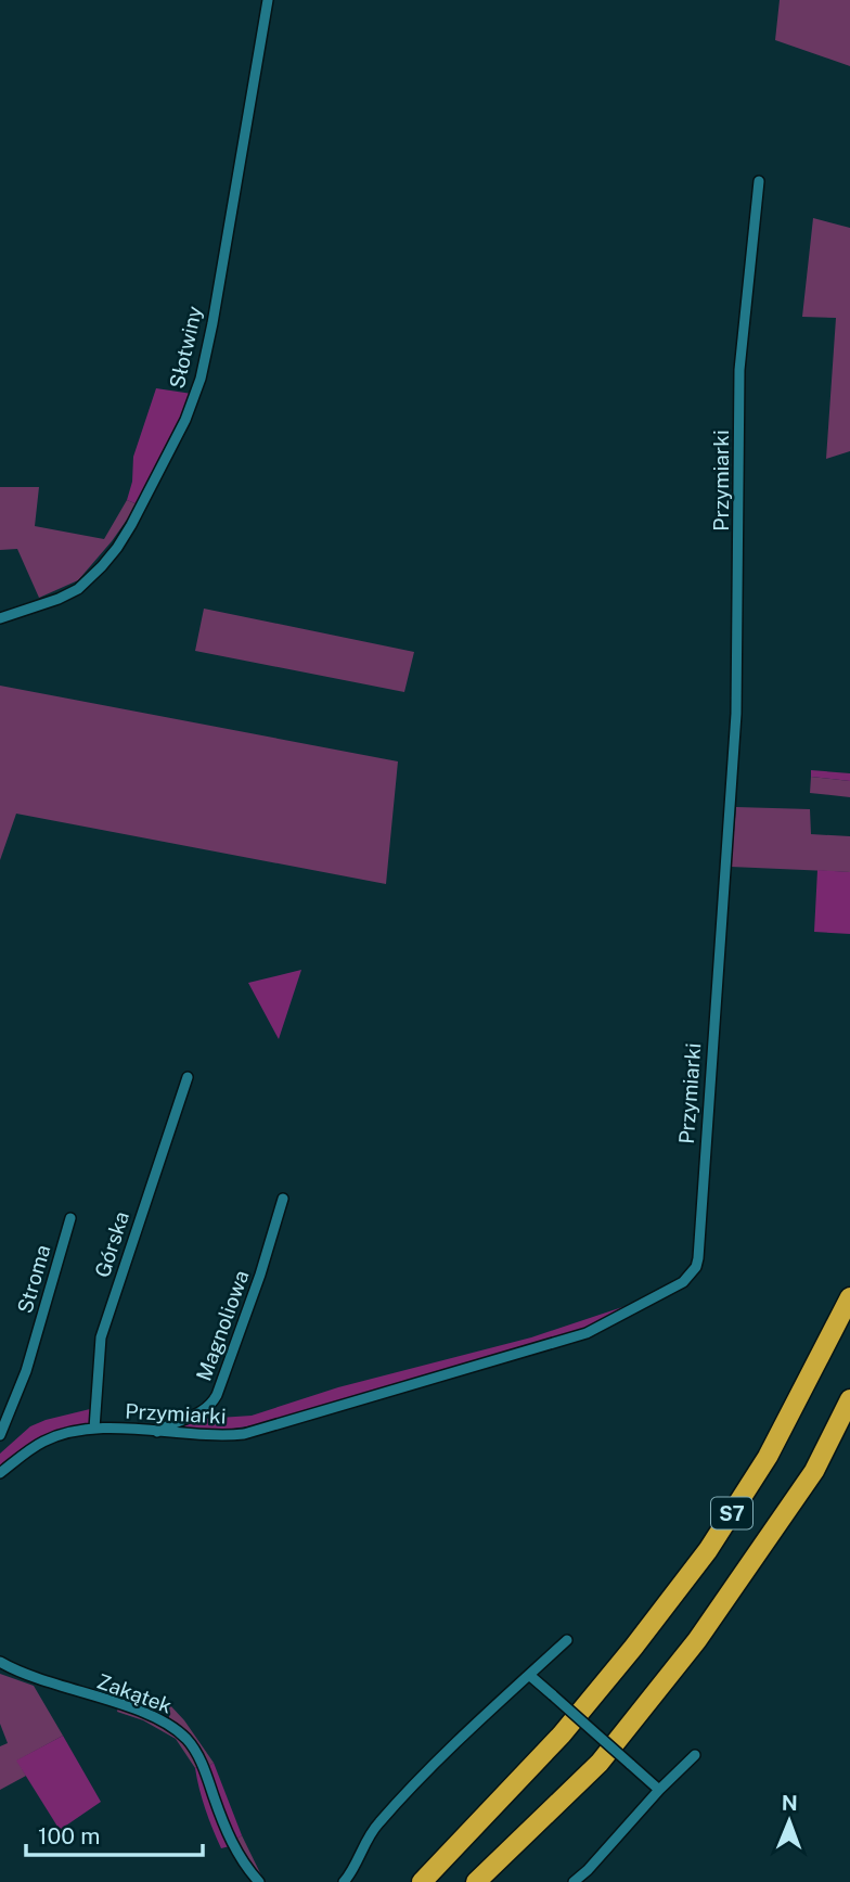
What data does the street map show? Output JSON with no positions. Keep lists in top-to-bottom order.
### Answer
{
  "streets": {
    "highway": ["S7"],
    "street": [
      "Słotwiny",
      "Przymiarki",
      "Górska",
      "Stroma",
      "Magnoliowa",
      "Zakątek"
    ]
  },
  "crossings": [
    ["Przymiarki", "Górska"],
    ["Przymiarki", "Magnoliowa"]
  ],
  "scale_bar": "100 m",
  "north": "top"
}
